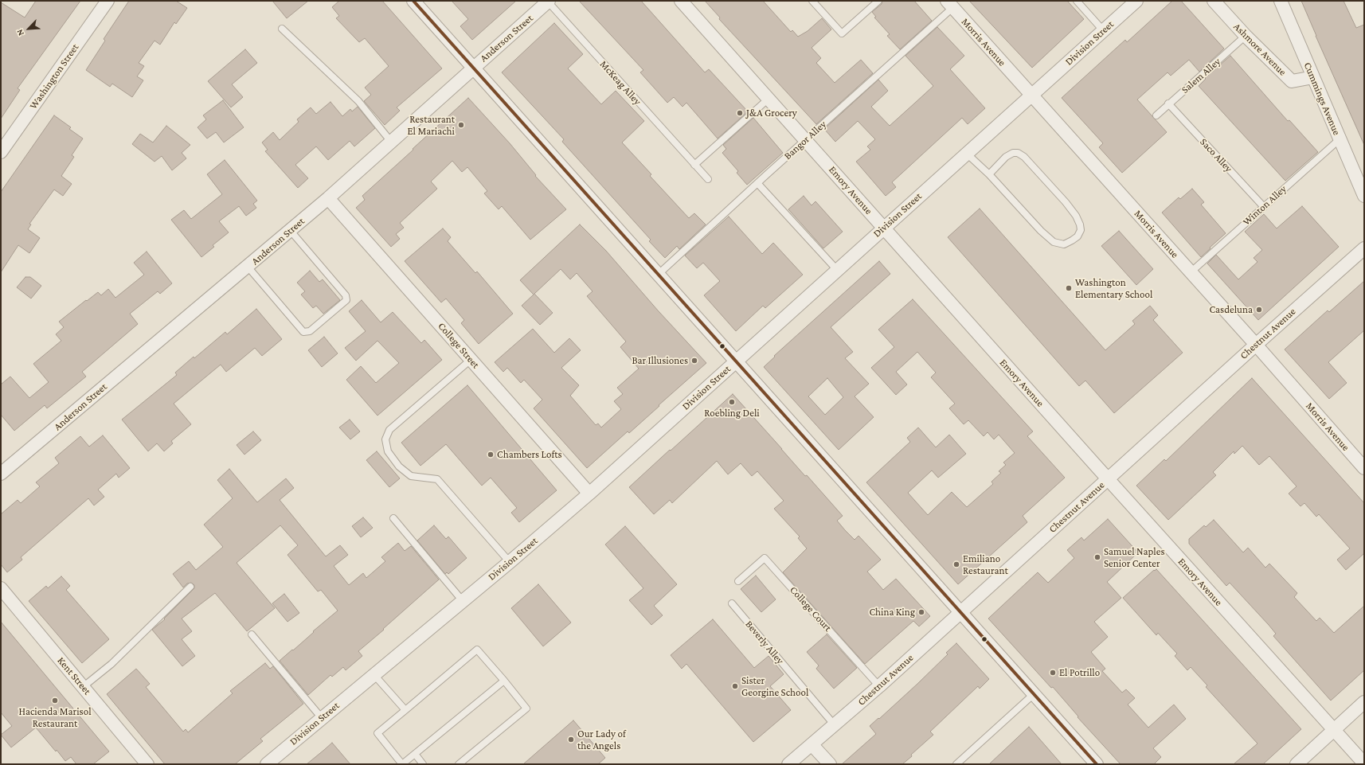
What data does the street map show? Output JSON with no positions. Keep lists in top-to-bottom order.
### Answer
{
  "streets": {
    "street": [
      "Anderson Street",
      "Morris Avenue",
      "Division Street",
      "Ashmore Avenue",
      "Washington Street",
      "Cummings Avenue",
      "Emory Avenue",
      "Chestnut Avenue",
      "College Street",
      "Kent Street"
    ],
    "lane": [
      "Salem Alley",
      "McKeag Alley",
      "Bangor Alley",
      "Saco Alley",
      "Winton Alley",
      "College Court",
      "Beverly Alley"
    ]
  },
  "crossings": [
    ["Anderson Street", "McKeag Alley"],
    ["Anderson Street", "College Street"],
    ["Morris Avenue", "Division Street"],
    ["Morris Avenue", "Bangor Alley"],
    ["Morris Avenue", "Winton Alley"],
    ["Morris Avenue", "Chestnut Avenue"],
    ["Division Street", "Emory Avenue"],
    ["Division Street", "College Street"],
    ["Ashmore Avenue", "Salem Alley"],
    ["Ashmore Avenue", "Cummings Avenue"],
    ["Salem Alley", "Saco Alley"],
    ["Cummings Avenue", "Winton Alley"],
    ["Bangor Alley", "Emory Avenue"],
    ["Saco Alley", "Winton Alley"],
    ["Emory Avenue", "Chestnut Avenue"],
    ["Chestnut Avenue", "College Court"],
    ["Chestnut Avenue", "Beverly Alley"]
  ],
  "places": [
    "J&A Grocery",
    "Restaurant El Mariachi",
    "Washington Elementary School",
    "Casdeluna",
    "Bar Illusiones",
    "Roebling Deli",
    "Chambers Lofts",
    "Samuel Naples Senior Center",
    "Emiliano Restaurant",
    "China King",
    "El Potrillo",
    "Sister Georgine School",
    "Hacienda Marisol Restaurant",
    "Our Lady of the Angels"
  ],
  "north": "bottom left"
}
